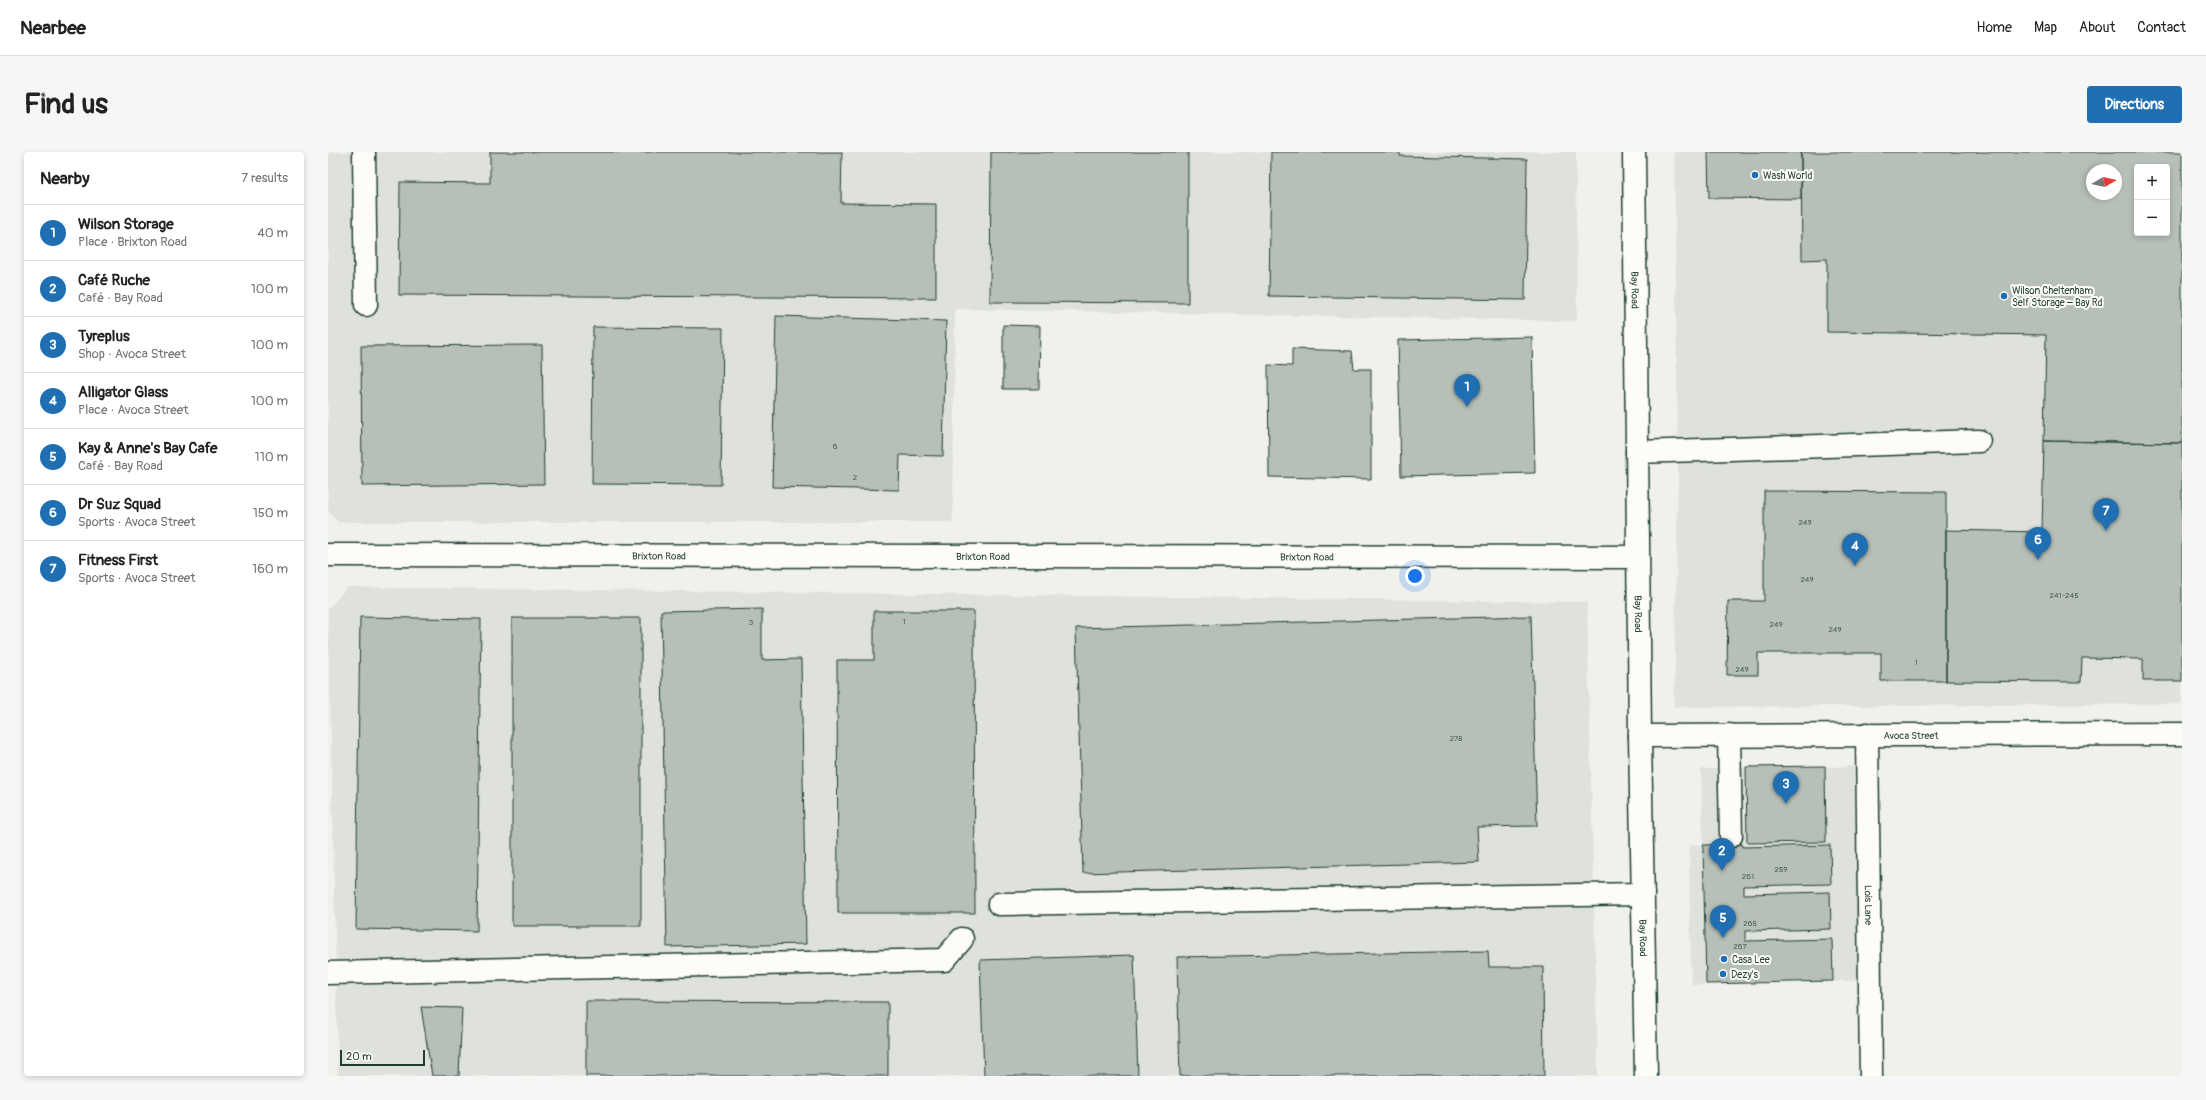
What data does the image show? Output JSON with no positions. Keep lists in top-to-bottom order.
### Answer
{
  "streets": {
    "street": [
      "Bay Road",
      "Brixton Road",
      "Avoca Street",
      "Lois Lane"
    ]
  },
  "crossings": [
    ["Bay Road", "Brixton Road"],
    ["Bay Road", "Avoca Street"],
    ["Avoca Street", "Lois Lane"]
  ],
  "places": [
    "Wash World",
    "Wilson Cheltenham Self Storage – Bay Rd",
    "Casa Lee",
    "Dezy's"
  ],
  "house_numbers": [
    "6",
    "2",
    "249",
    "249",
    "241-245",
    "1",
    "3",
    "249",
    "249",
    "1",
    "249",
    "278",
    "259",
    "261",
    "265",
    "267"
  ],
  "scale_bar": "20 m",
  "north": "right",
  "page": {
    "header": "Nearbee",
    "nav": [
      "Home",
      "Map",
      "About",
      "Contact"
    ],
    "buttons": "Directions",
    "title": "Find us",
    "heading": ["Nearby", "7 results"],
    "map_buttons": ["+", "−"],
    "list": [
      {
        "mark": "1",
        "name": "Wilson Storage",
        "note": "Place · Brixton Road",
        "value": "40 m"
      },
      {
        "mark": "2",
        "name": "Café Ruche",
        "note": "Café · Bay Road",
        "value": "100 m"
      },
      {
        "mark": "3",
        "name": "Tyreplus",
        "note": "Shop · Avoca Street",
        "value": "100 m"
      },
      {
        "mark": "4",
        "name": "Alligator Glass",
        "note": "Place · Avoca Street",
        "value": "100 m"
      },
      {
        "mark": "5",
        "name": "Kay & Anne's Bay Cafe",
        "note": "Café · Bay Road",
        "value": "110 m"
      },
      {
        "mark": "6",
        "name": "Dr Suz Squad",
        "note": "Sports · Avoca Street",
        "value": "150 m"
      },
      {
        "mark": "7",
        "name": "Fitness First",
        "note": "Sports · Avoca Street",
        "value": "160 m"
      }
    ],
    "pins": [
      "1",
      "7",
      "6",
      "4",
      "3",
      "2",
      "5"
    ],
    "scale": "20 m"
  }
}
